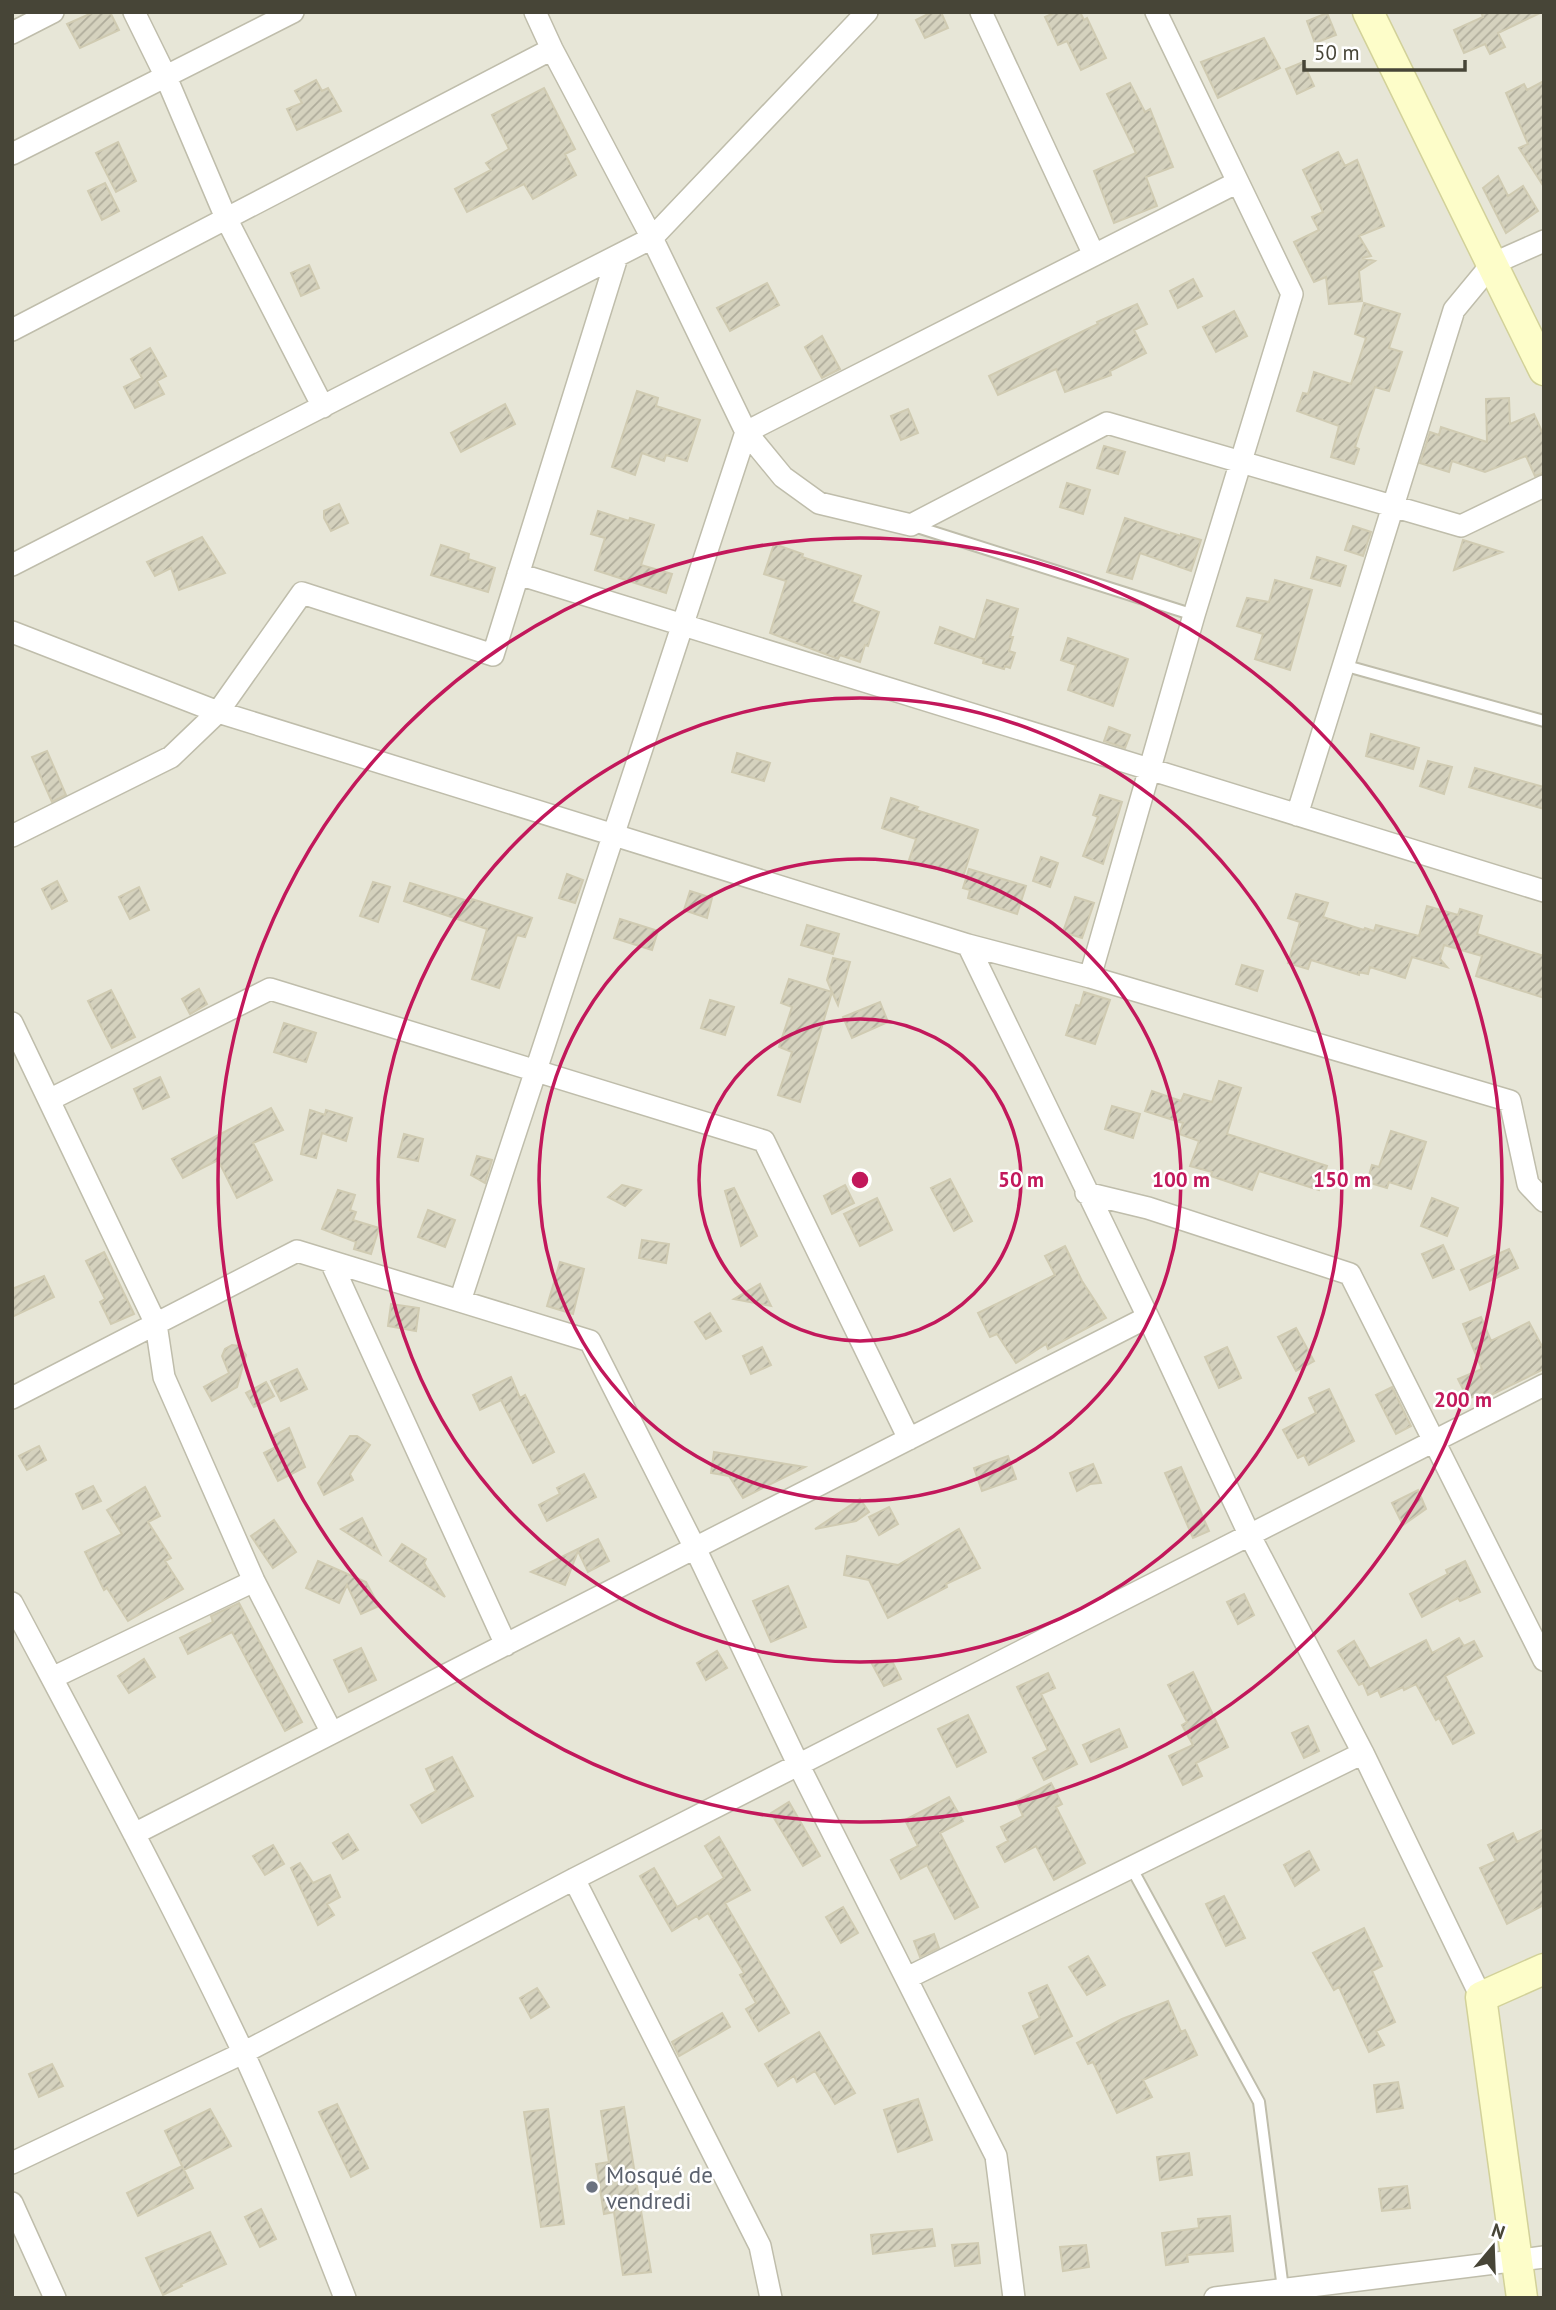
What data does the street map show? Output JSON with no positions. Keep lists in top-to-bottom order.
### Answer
{
  "places": ["Mosqué de vendredi"],
  "scale_bar": "50 m",
  "north": "top",
  "rings": [
    "50 m",
    "100 m",
    "150 m",
    "200 m"
  ]
}
